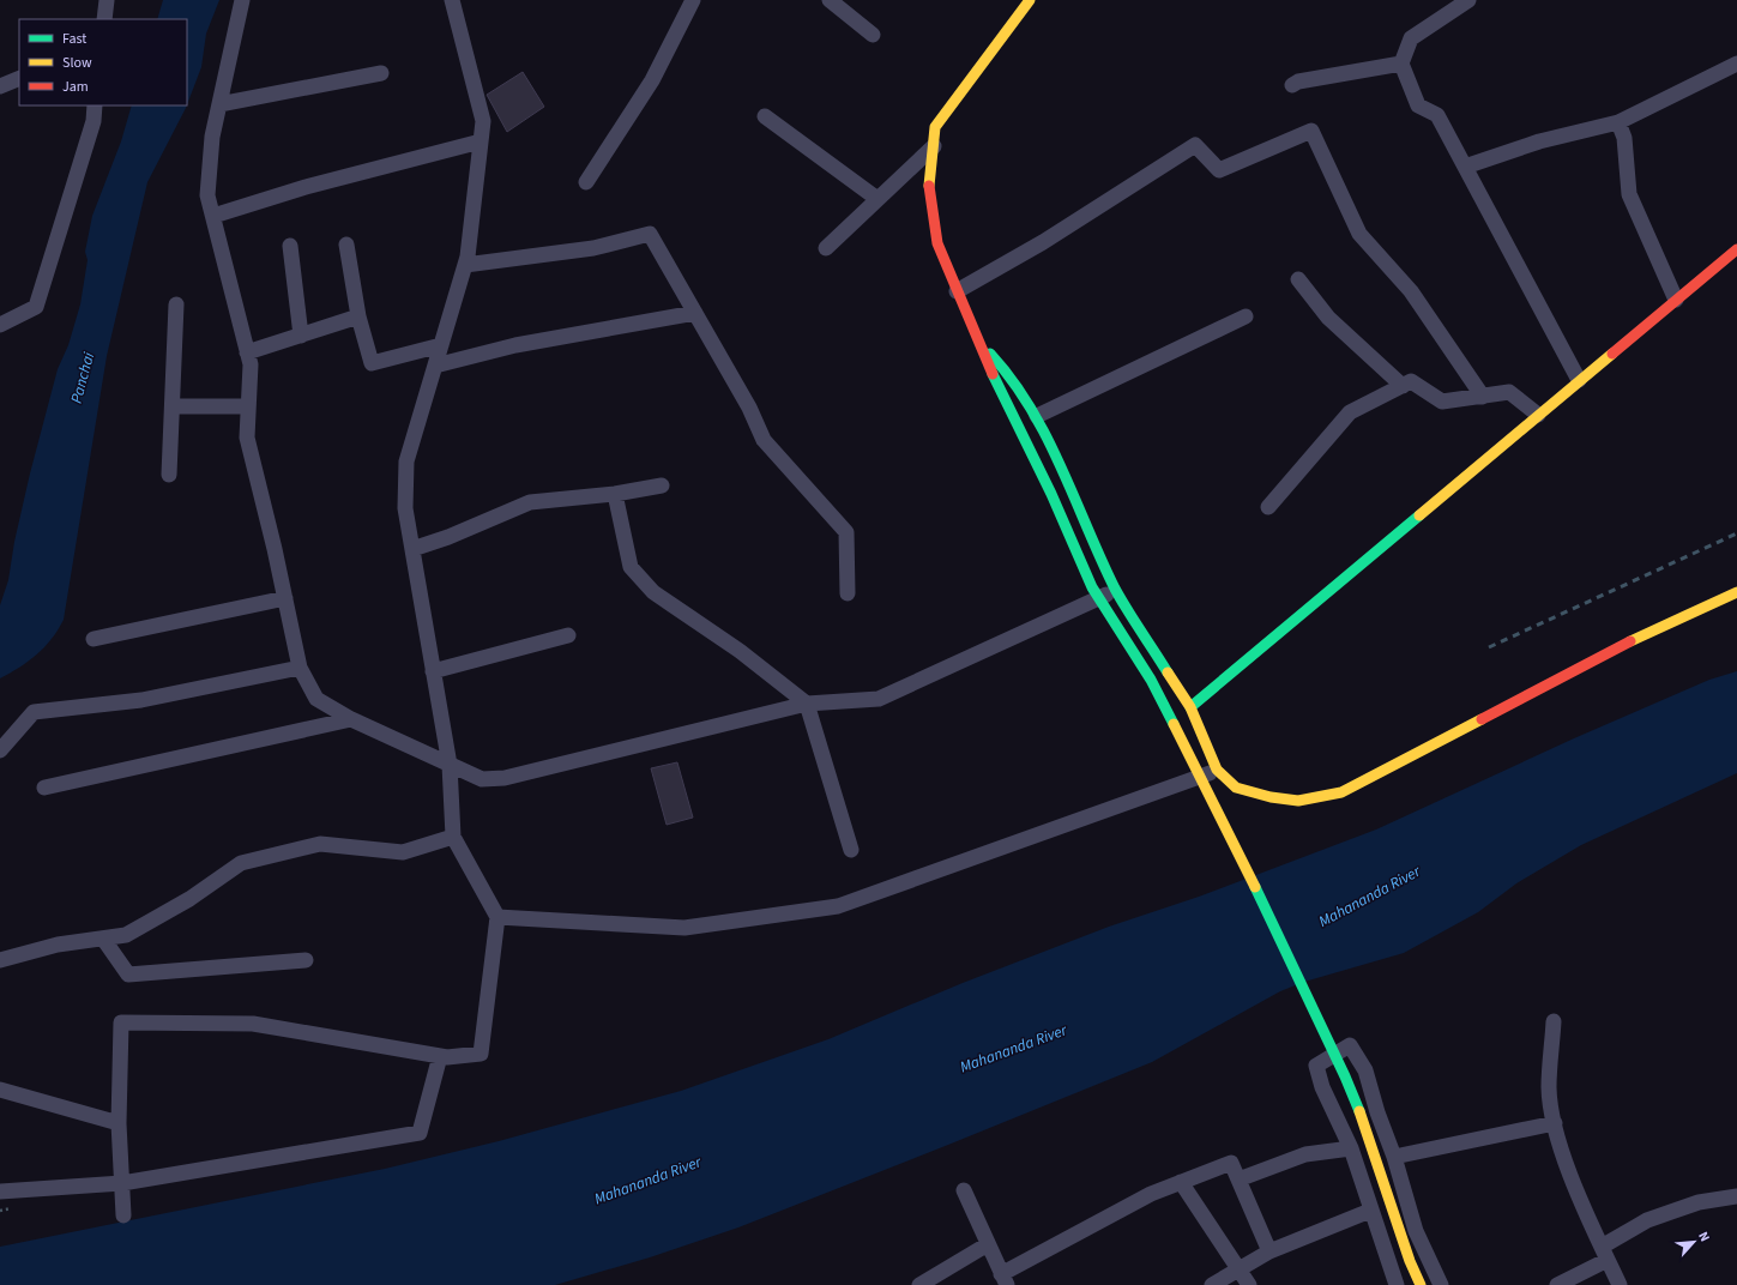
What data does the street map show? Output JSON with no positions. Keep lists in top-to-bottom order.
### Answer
{
  "water": ["Panchai", "Mahananda River"],
  "legend": ["Fast", "Slow", "Jam"],
  "north": "top right"
}
